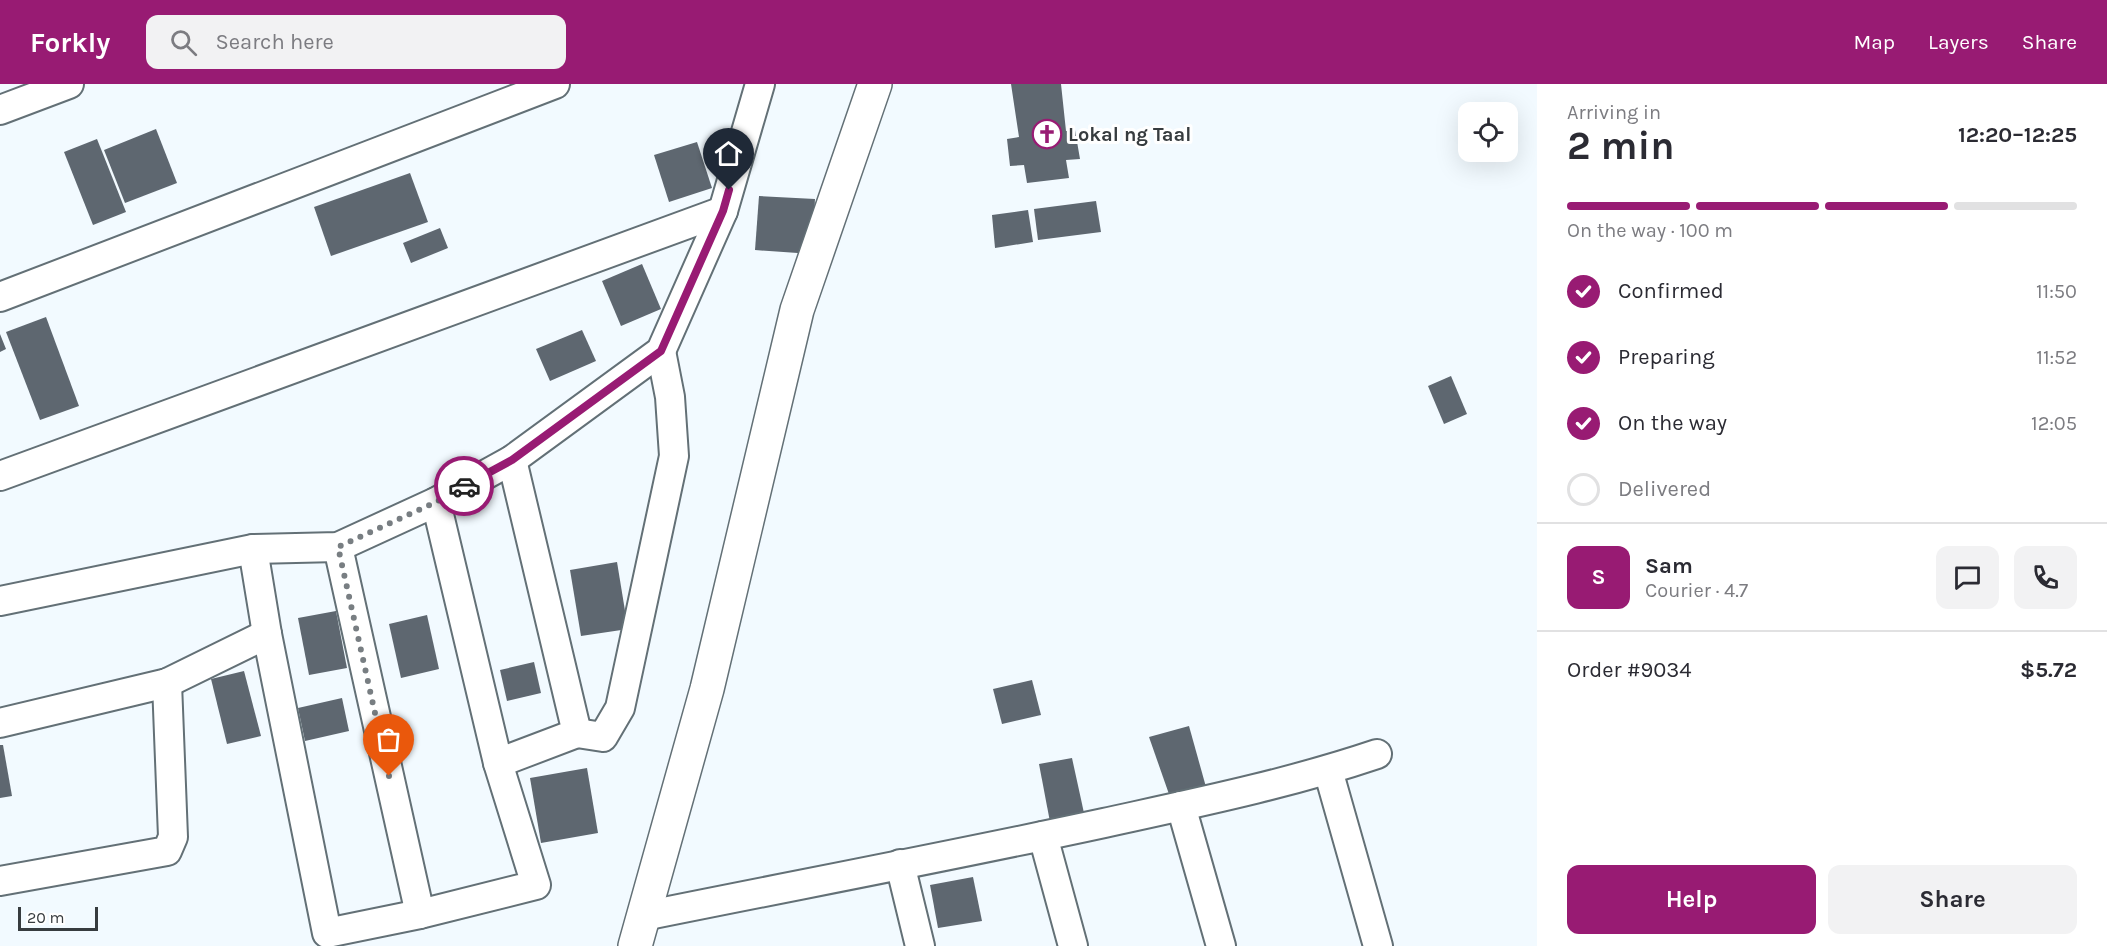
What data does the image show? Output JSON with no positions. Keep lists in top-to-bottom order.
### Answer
{
  "places": {
    "church": ["Lokal ng Taal"]
  },
  "scale_bar": "20 m",
  "page": {
    "header": "Forkly",
    "search": "Search here",
    "nav": ["Map", "Layers", "Share"],
    "heading": ["2 min", "Arriving in", "12:20–12:25"],
    "panel": [
      "Sam",
      "Courier · 4.7",
      "Order #9034",
      "$5.72"
    ],
    "bar": "On the way · 100 m",
    "list": [
      ["Confirmed", "11:50"],
      ["Preparing", "11:52"],
      ["On the way", "12:05"],
      "Delivered"
    ],
    "round": "S",
    "buttons": ["Help", "Share"],
    "scale": "20 m"
  }
}
